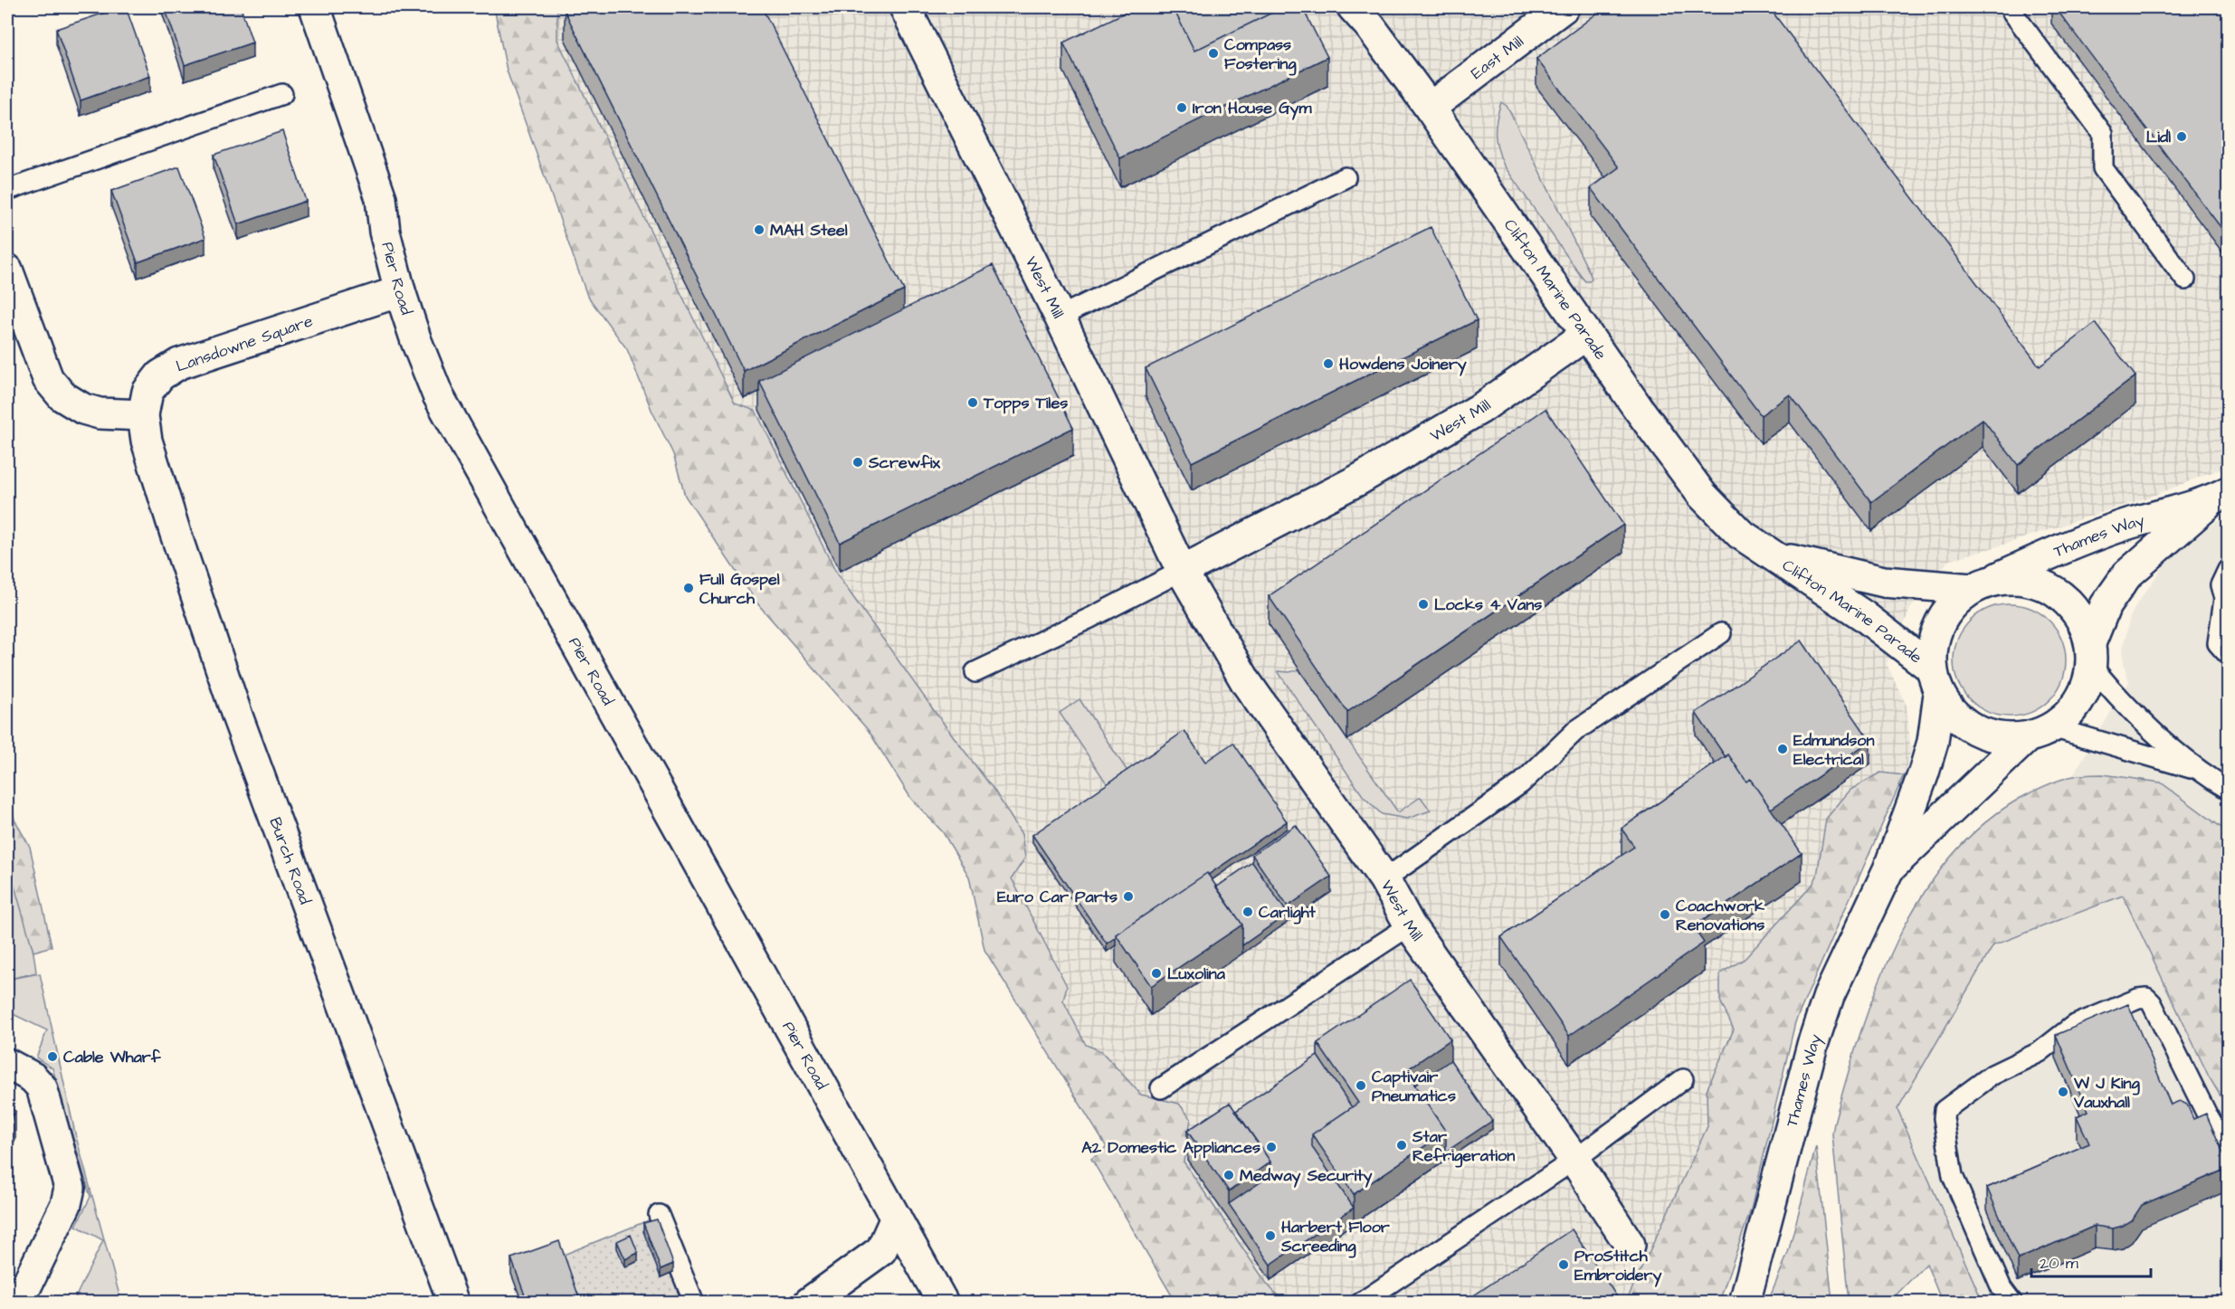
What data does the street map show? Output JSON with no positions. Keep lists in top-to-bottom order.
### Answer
{
  "streets": {
    "street": [
      "East Mill",
      "Pier Road",
      "West Mill",
      "Clifton Marine Parade",
      "Lansdowne Square",
      "Thames Way",
      "Burch Road"
    ]
  },
  "crossings": [
    ["East Mill", "Clifton Marine Parade"],
    ["Pier Road", "Lansdowne Square"],
    ["West Mill", "Clifton Marine Parade"],
    ["Clifton Marine Parade", "Thames Way"],
    ["Lansdowne Square", "Burch Road"]
  ],
  "places": [
    "Compass Fostering",
    "Iron House Gym",
    "Lidl",
    "MAH Steel",
    "Howdens Joinery",
    "Topps Tiles",
    "Screwfix",
    "Full Gospel Church",
    "Locks 4 Vans",
    "Edmundson Electrical",
    "Euro Car Parts",
    "Carlight",
    "Coachwork Renovations",
    "Luxolina",
    "Cable Wharf",
    "Captivair Pneumatics",
    "W J King Vauxhall",
    "Star Refrigeration",
    "A2 Domestic Appliances",
    "Medway Security",
    "Harbert Floor Screeding",
    "ProStitch Embroidery"
  ],
  "scale_bar": "20 m"
}
